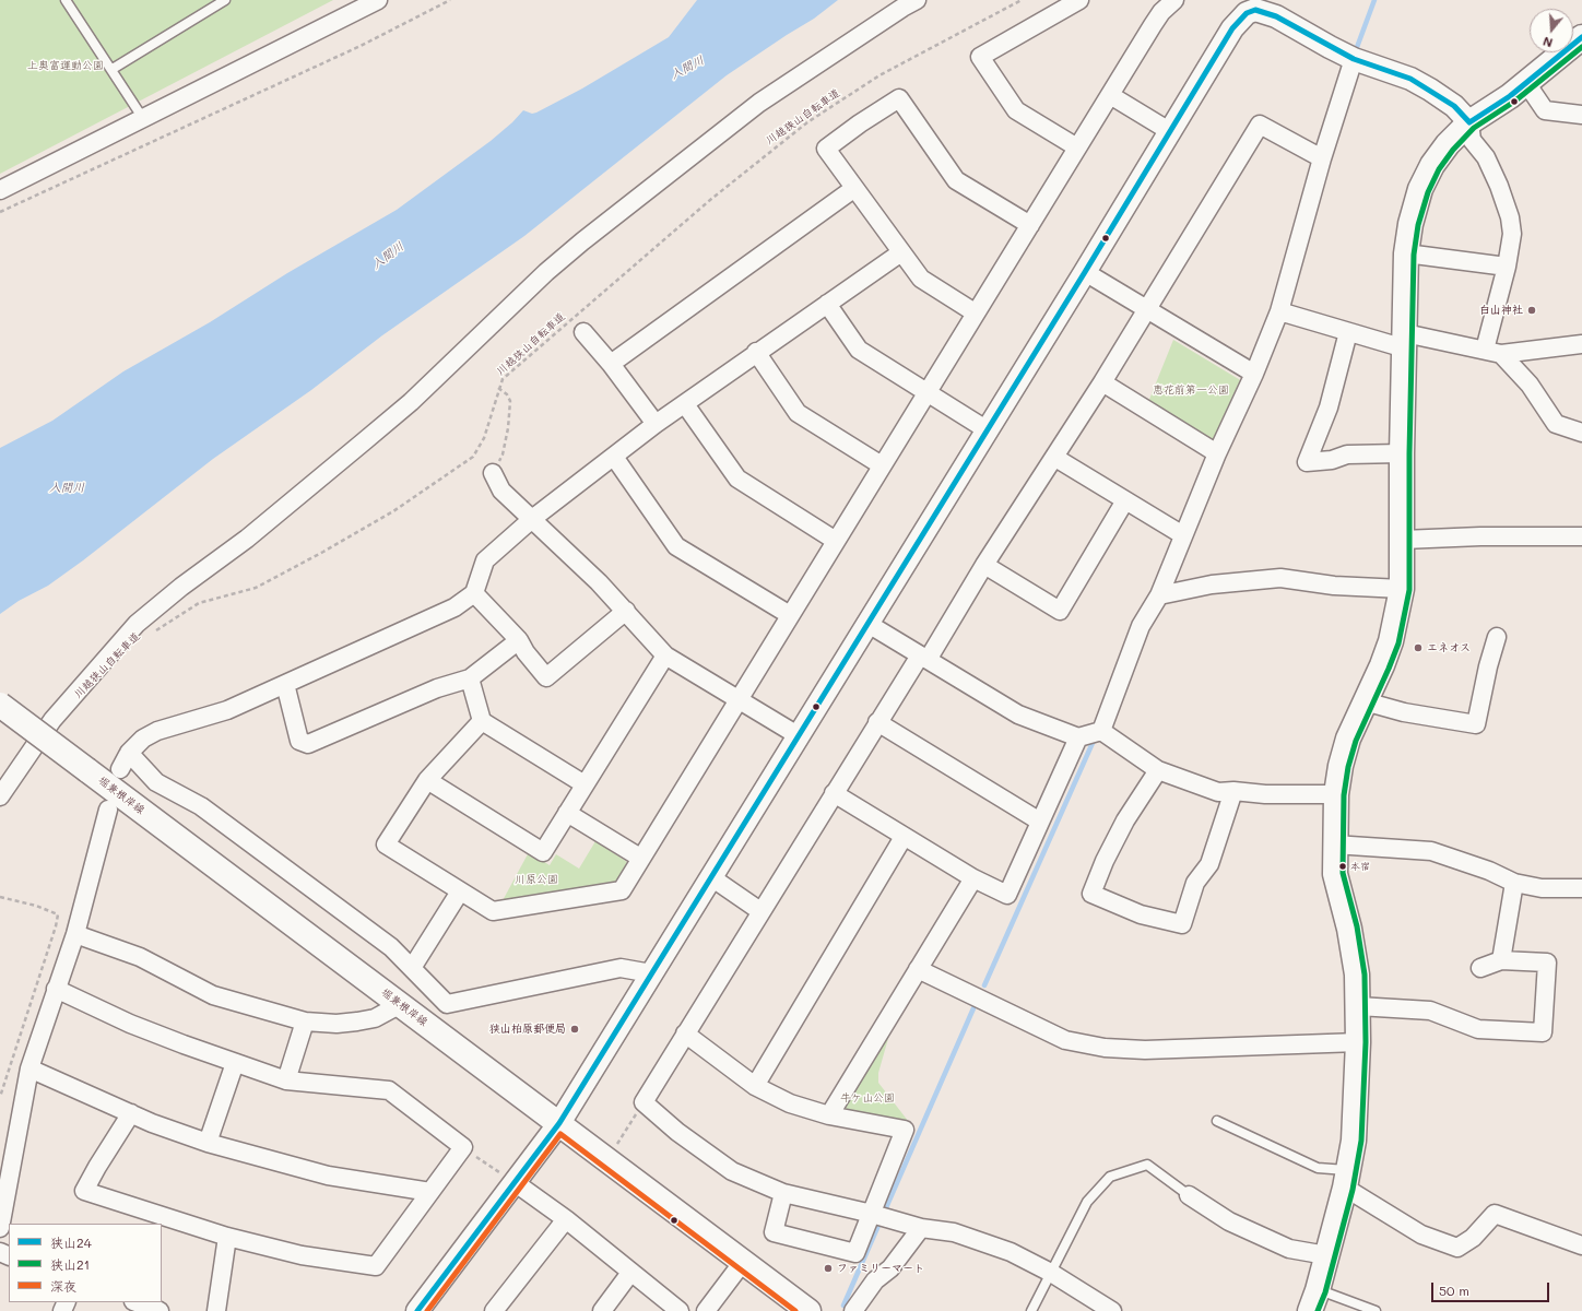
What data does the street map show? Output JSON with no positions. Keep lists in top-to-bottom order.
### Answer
{
  "streets": {
    "main road": ["堀兼根岸線"],
    "path": ["川越狭山自転車道"]
  },
  "water": ["入間川"],
  "parks": [
    "上奥富運動公園",
    "恵花前第一公園",
    "川原公園",
    "牛ケ山公園"
  ],
  "places": [
    "白山神社",
    "エネオス",
    "本宿",
    "狭山柏原郵便局",
    "ファミリーマート"
  ],
  "lines": ["transit line 狭山24", "transit line 狭山21", "transit line 深夜"],
  "legend": ["狭山24", "狭山21", "深夜"],
  "scale_bar": "50 m",
  "north": "bottom"
}
